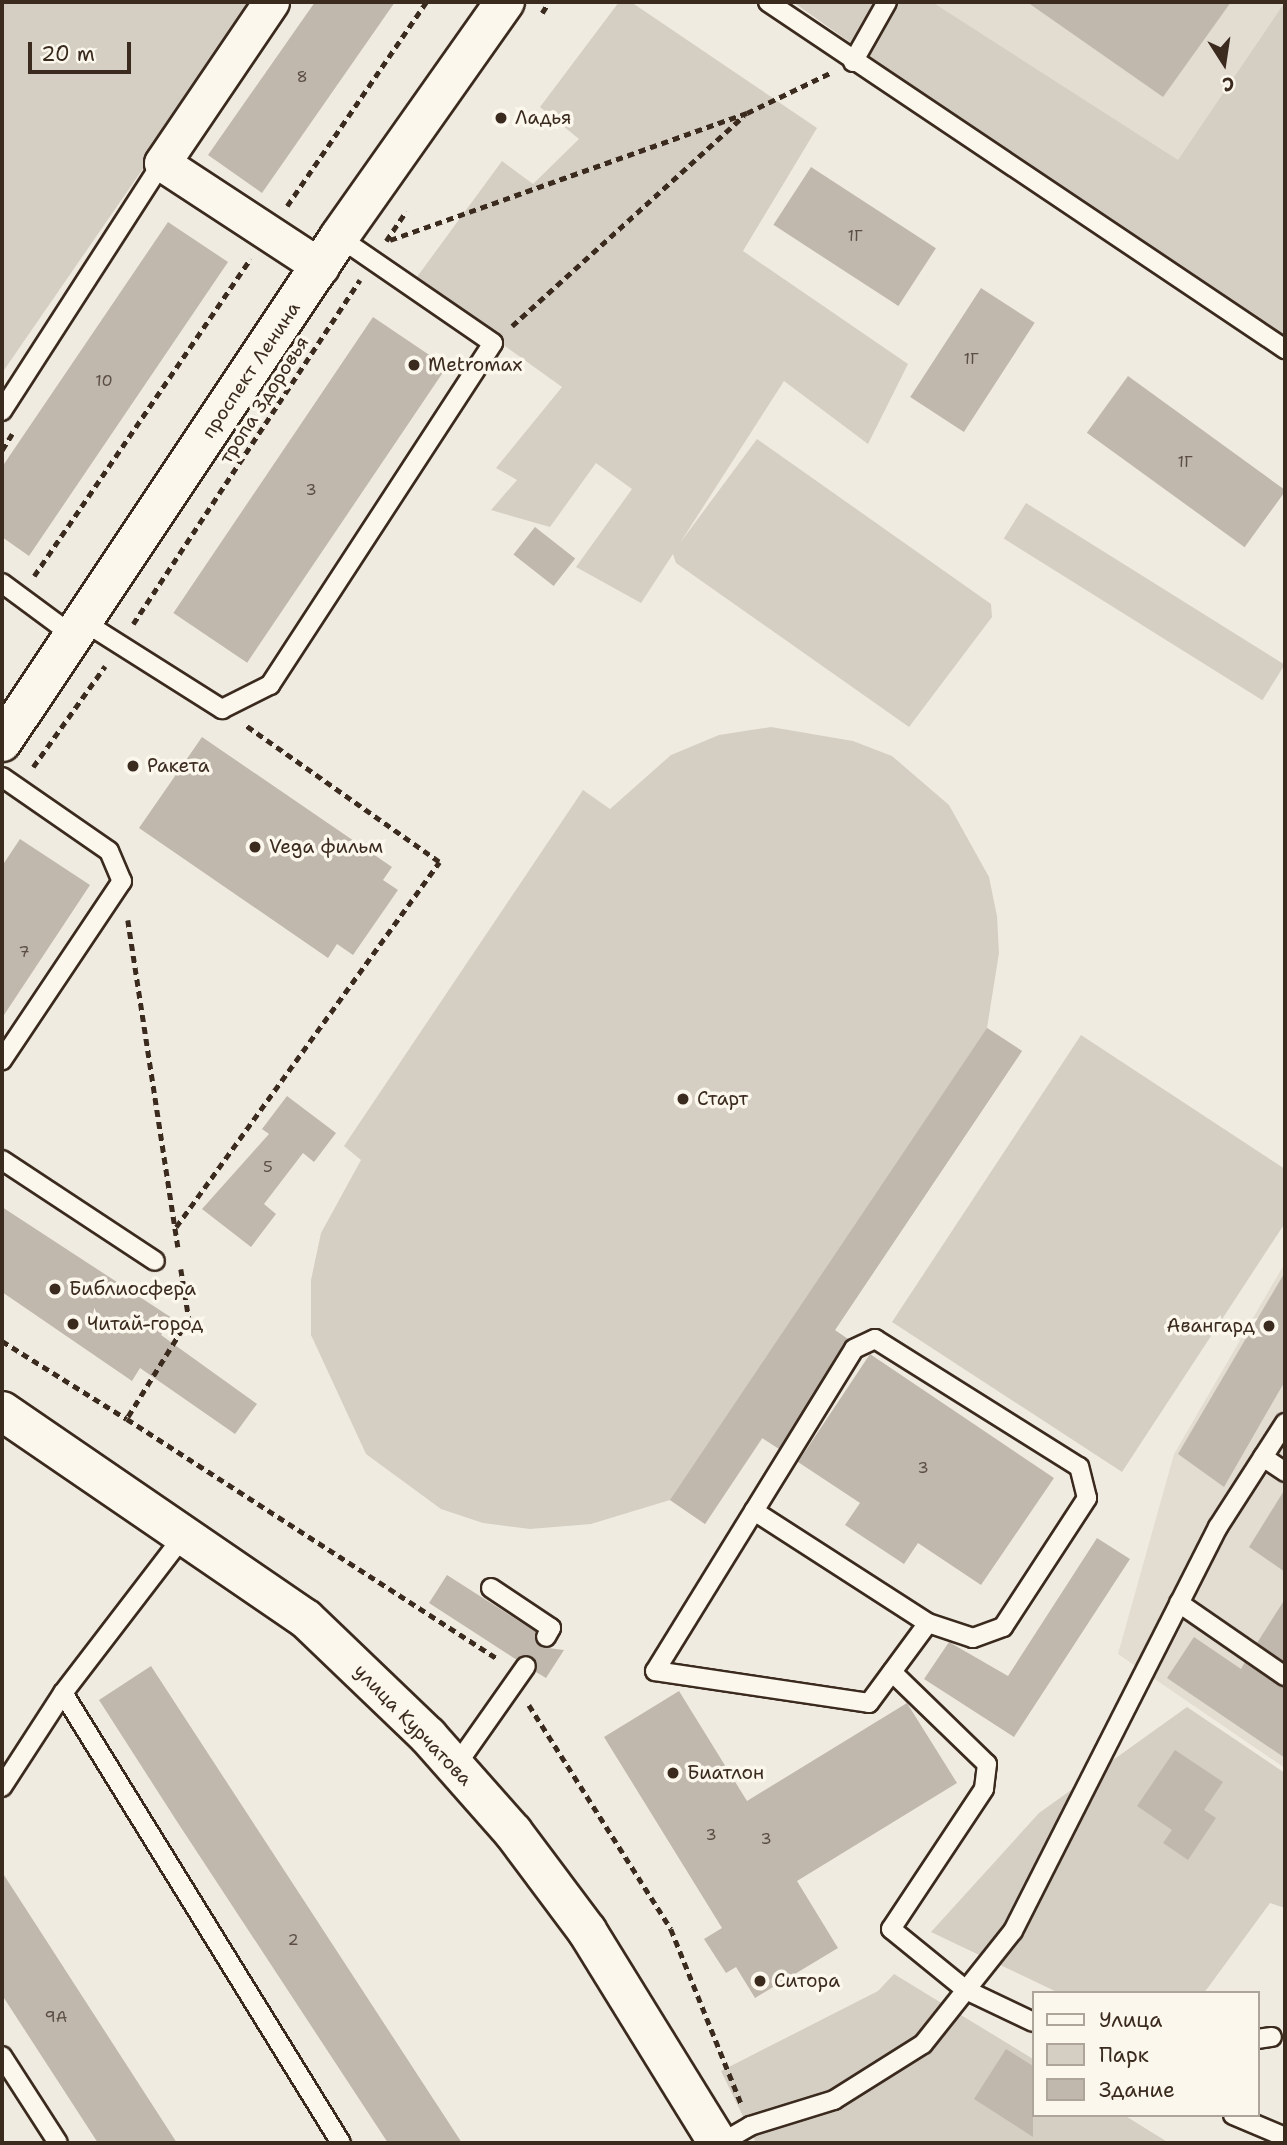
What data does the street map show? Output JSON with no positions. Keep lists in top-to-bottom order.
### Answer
{
  "streets": {
    "street": ["проспект Ленина", "улица Курчатова"],
    "path": ["тропа Здоровья"]
  },
  "places": [
    "Ладья",
    "Metromax",
    "Ракета",
    "Vega фильм",
    "Старт",
    "Библиосфера",
    "Читай-город",
    "Авангард",
    "Биатлон",
    "Ситора"
  ],
  "house_numbers": [
    "8",
    "1Г",
    "1Г",
    "10",
    "1Г",
    "3",
    "7",
    "5",
    "3",
    "3",
    "3",
    "2",
    "9А"
  ],
  "legend": ["Улица", "Парк", "Здание"],
  "scale_bar": "20 m",
  "north": "bottom"
}
